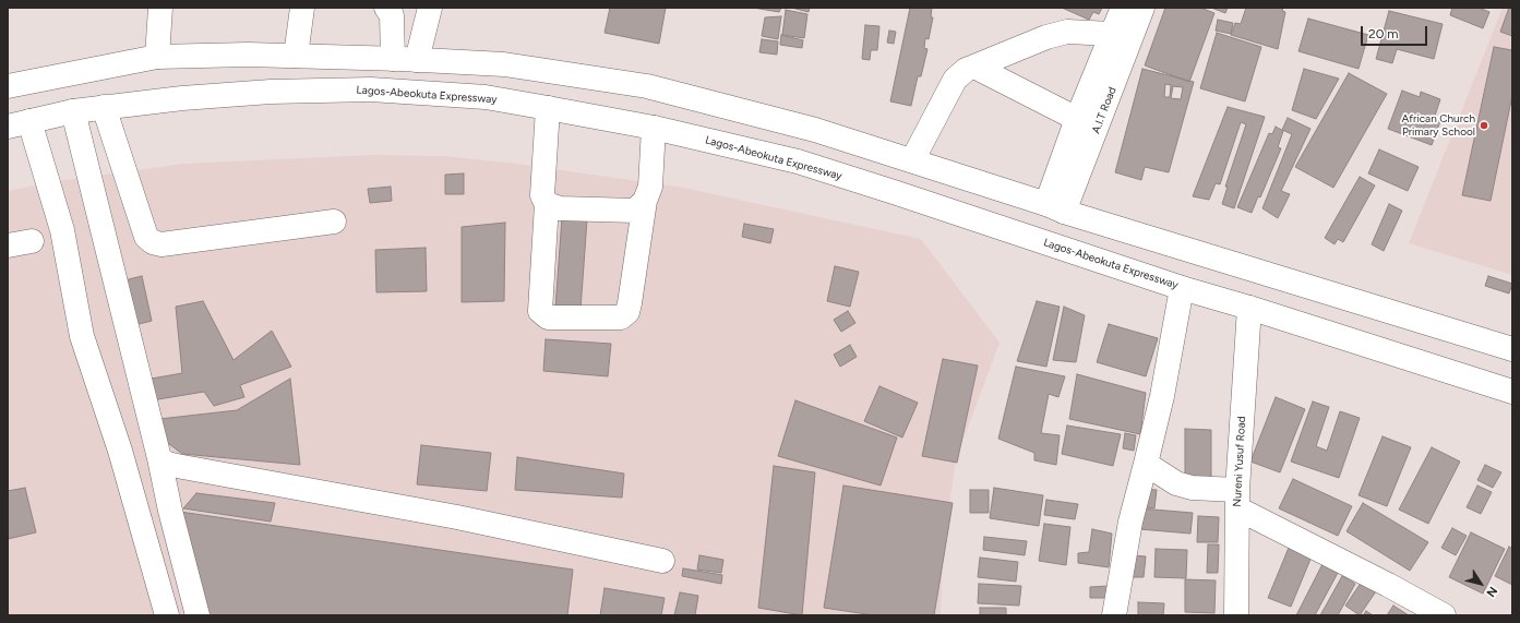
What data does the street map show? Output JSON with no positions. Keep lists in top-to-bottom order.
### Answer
{
  "streets": {
    "main road": ["Lagos-Abeokuta Expressway", "A.I.T Road", "Nureni Yusuf Road"]
  },
  "crossings": [
    ["Lagos-Abeokuta Expressway", "Nureni Yusuf Road"]
  ],
  "places": ["African Church Primary School"],
  "scale_bar": "20 m",
  "north": "bottom right"
}
